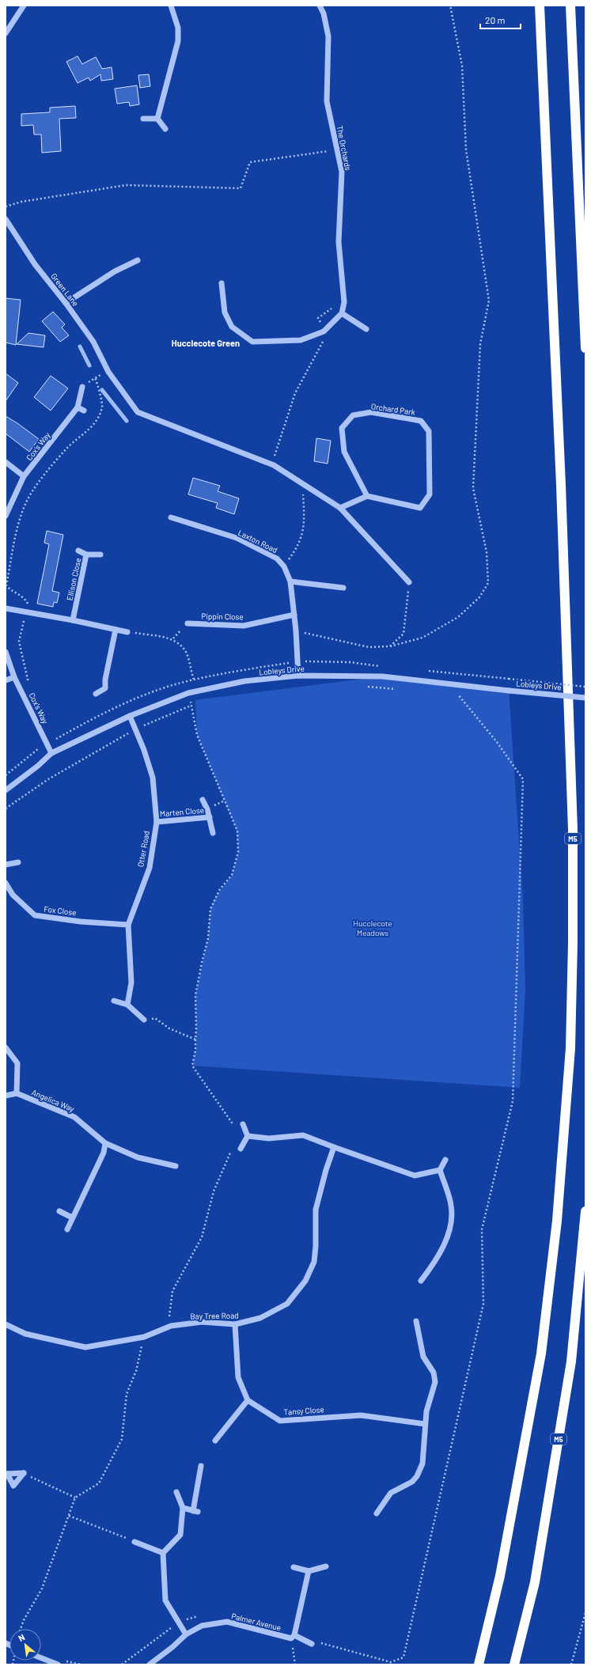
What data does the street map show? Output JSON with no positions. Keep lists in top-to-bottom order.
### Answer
{
  "streets": {
    "highway": ["M5"],
    "street": [
      "The Orchards",
      "Green Lane",
      "Orchard Park",
      "Cox's Way",
      "Laxton Road",
      "Ellison Close",
      "Pippin Close",
      "Lobleys Drive",
      "Marten Close",
      "Otter Road",
      "Fox Close",
      "Angelica Way",
      "Bay Tree Road",
      "Tansy Close",
      "Palmer Avenue"
    ]
  },
  "crossings": [
    ["Cox's Way", "Lobleys Drive"],
    ["Laxton Road", "Pippin Close"],
    ["Laxton Road", "Lobleys Drive"],
    ["Lobleys Drive", "Otter Road"],
    ["Marten Close", "Otter Road"],
    ["Otter Road", "Fox Close"]
  ],
  "districts": ["Hucclecote Green"],
  "parks": ["Hucclecote Meadows"],
  "scale_bar": "20 m",
  "north": "top left"
}
